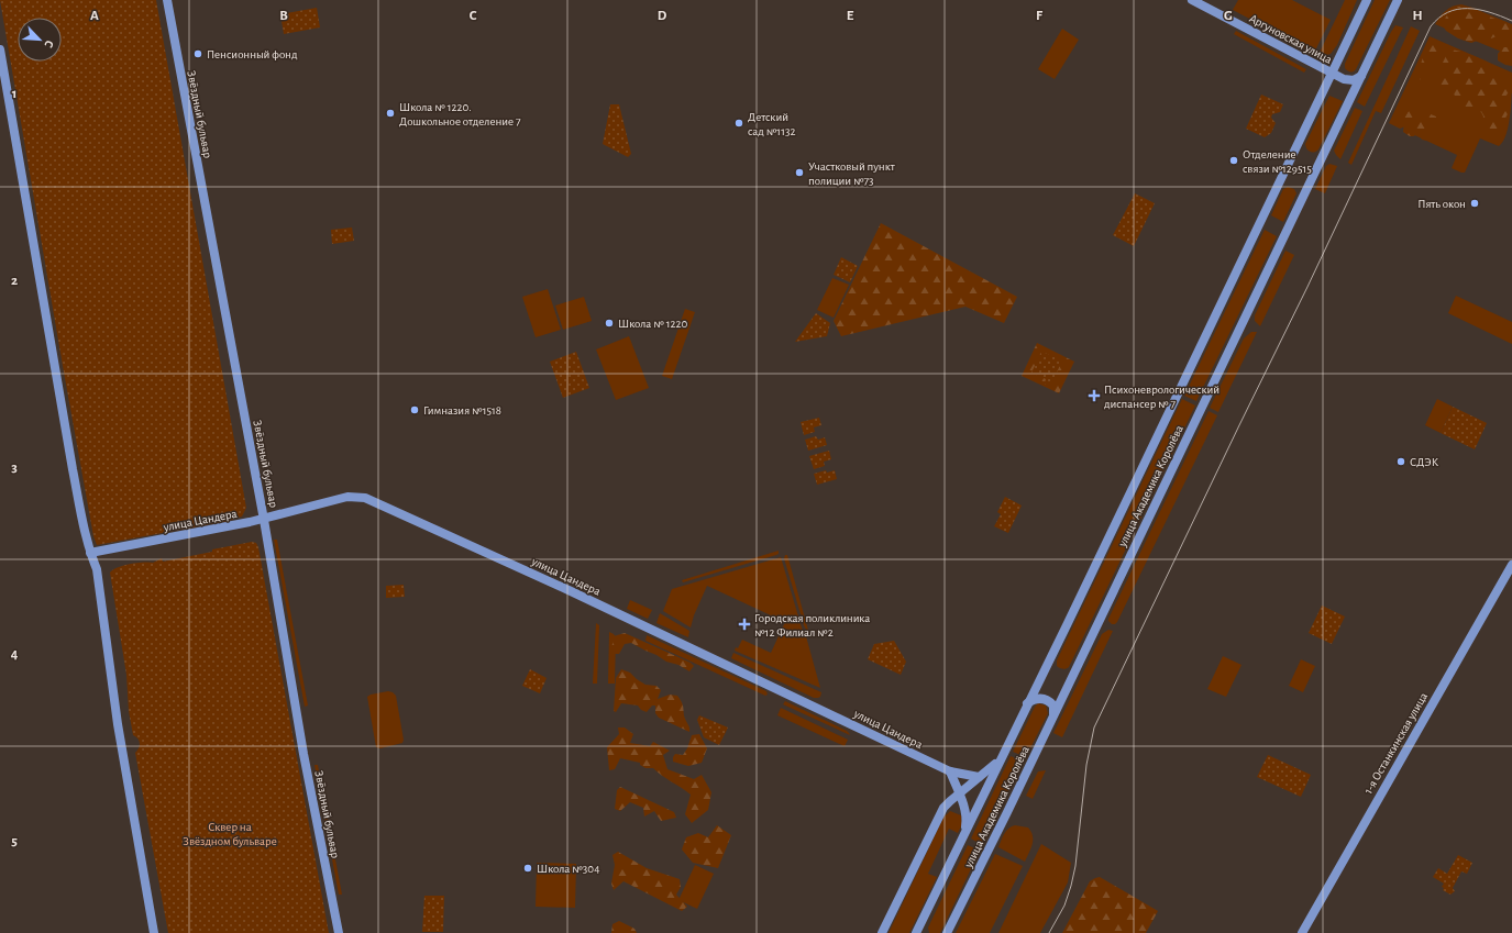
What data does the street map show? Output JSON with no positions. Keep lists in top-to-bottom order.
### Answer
{
  "streets": {
    "street": [
      "Аргуновская улица",
      "Звёздный бульвар",
      "улица Академика Королёва",
      "улица Цандера",
      "1-я Останкинская улица"
    ]
  },
  "crossings": [
    ["Аргуновская улица", "улица Академика Королёва"],
    ["Звёздный бульвар", "улица Цандера"]
  ],
  "parks": ["Сквер на Звёздном бульваре"],
  "places": {
    "other": [
      "Пенсионный фонд",
      "Школа № 1220. Дошкольное отделение 7",
      "Детский сад №1132",
      "Отделение связи №129515",
      "Участковый пункт полиции №73",
      "Пять окон",
      "Школа № 1220",
      "Гимназия №1518",
      "СДЭК",
      "Школа №304"
    ],
    "health": ["Психоневрологический диспансер № 7", "Городская поликлиника №12 Филиал №2"]
  },
  "north": "bottom right",
  "grid": {
    "columns": [
      "A",
      "B",
      "C",
      "D",
      "E",
      "F",
      "G",
      "H"
    ],
    "rows": [
      "1",
      "2",
      "3",
      "4",
      "5"
    ]
  }
}
